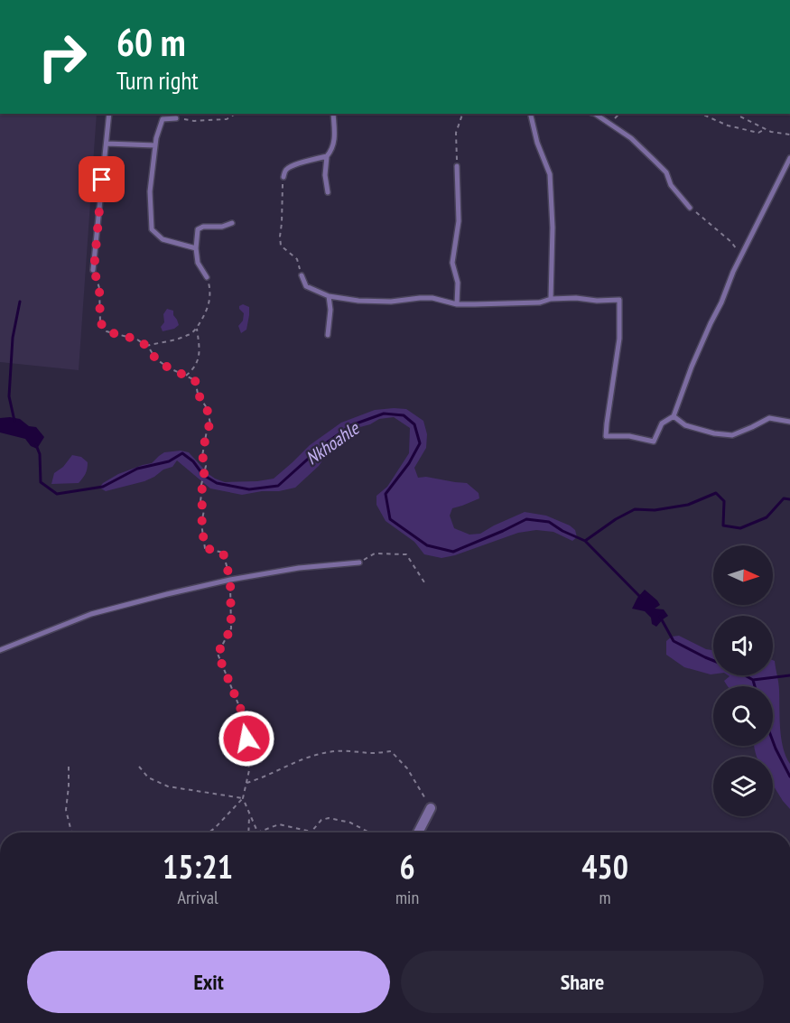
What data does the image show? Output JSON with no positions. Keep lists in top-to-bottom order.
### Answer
{
  "water": ["Nkhoahle"],
  "north": "right",
  "page": {
    "turn": ["60 m", "Turn right"],
    "eta": [
      "15:21",
      "Arrival",
      "6",
      "min",
      "450",
      "m"
    ],
    "buttons": ["Exit", "Share"]
  }
}
